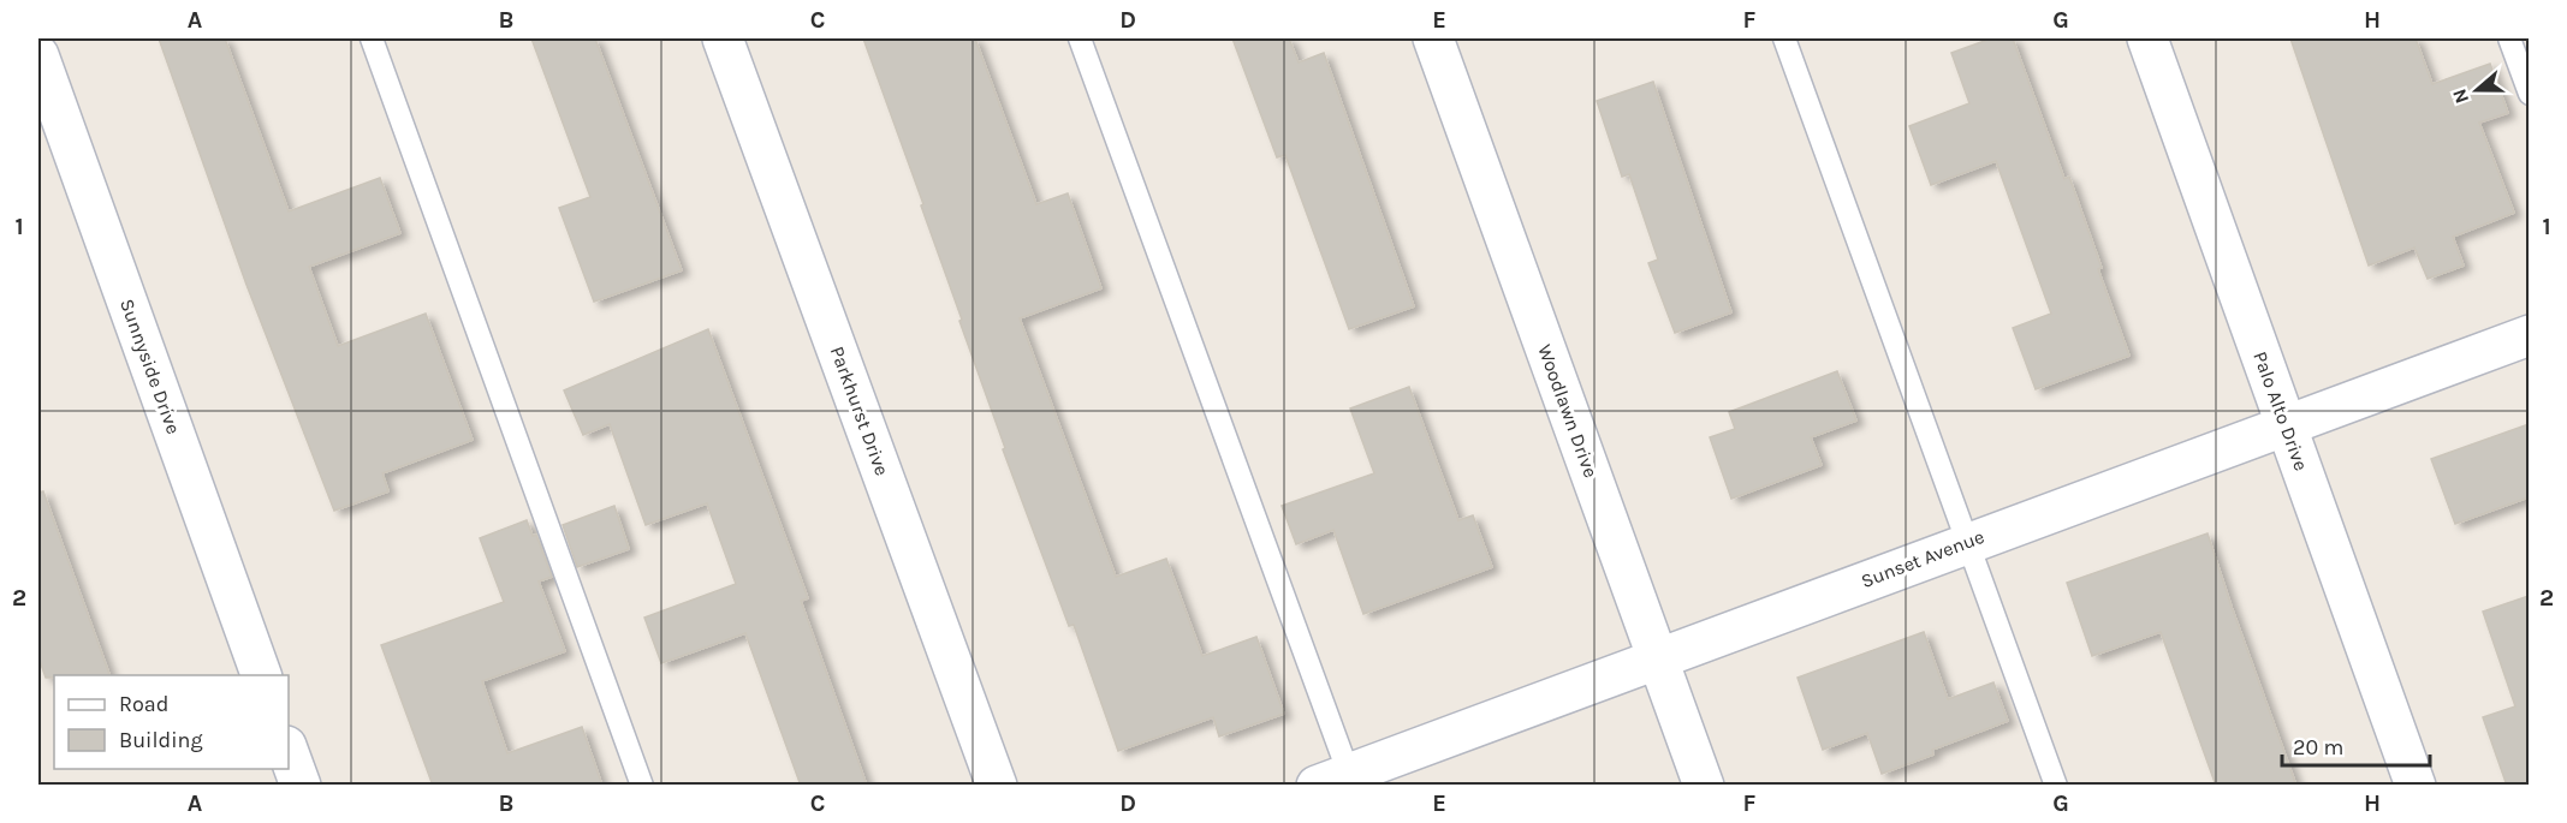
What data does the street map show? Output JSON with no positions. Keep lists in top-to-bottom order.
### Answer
{
  "streets": {
    "street": [
      "Sunnyside Drive",
      "Parkhurst Drive",
      "Woodlawn Drive",
      "Palo Alto Drive",
      "Sunset Avenue"
    ]
  },
  "crossings": [
    ["Woodlawn Drive", "Sunset Avenue"],
    ["Palo Alto Drive", "Sunset Avenue"]
  ],
  "legend": ["Road", "Building"],
  "scale_bar": "20 m",
  "north": "left",
  "grid": {
    "columns": [
      "A",
      "B",
      "C",
      "D",
      "E",
      "F",
      "G",
      "H"
    ],
    "rows": ["1", "2"]
  }
}
